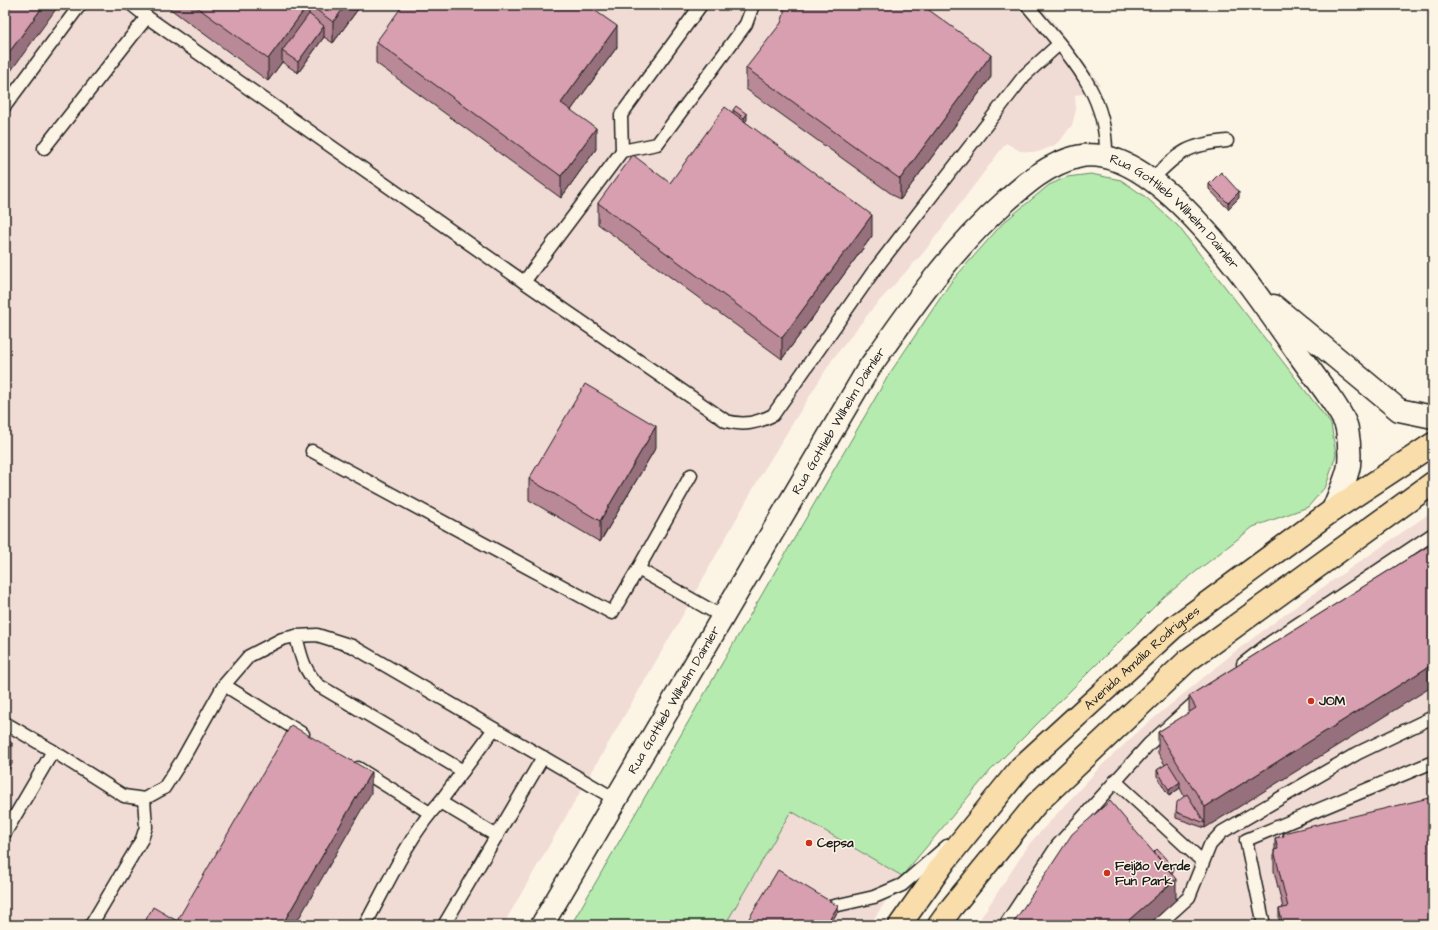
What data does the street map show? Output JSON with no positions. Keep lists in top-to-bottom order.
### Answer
{
  "streets": {
    "main road": ["Avenida Amália Rodrigues"],
    "street": ["Rua Gottlieb Wilhelm Daimler"]
  },
  "crossings": [
    ["Rua Gottlieb Wilhelm Daimler", "Avenida Amália Rodrigues"]
  ],
  "places": ["JOM", "Cepsa", "Feijão Verde Fun Park"]
}
